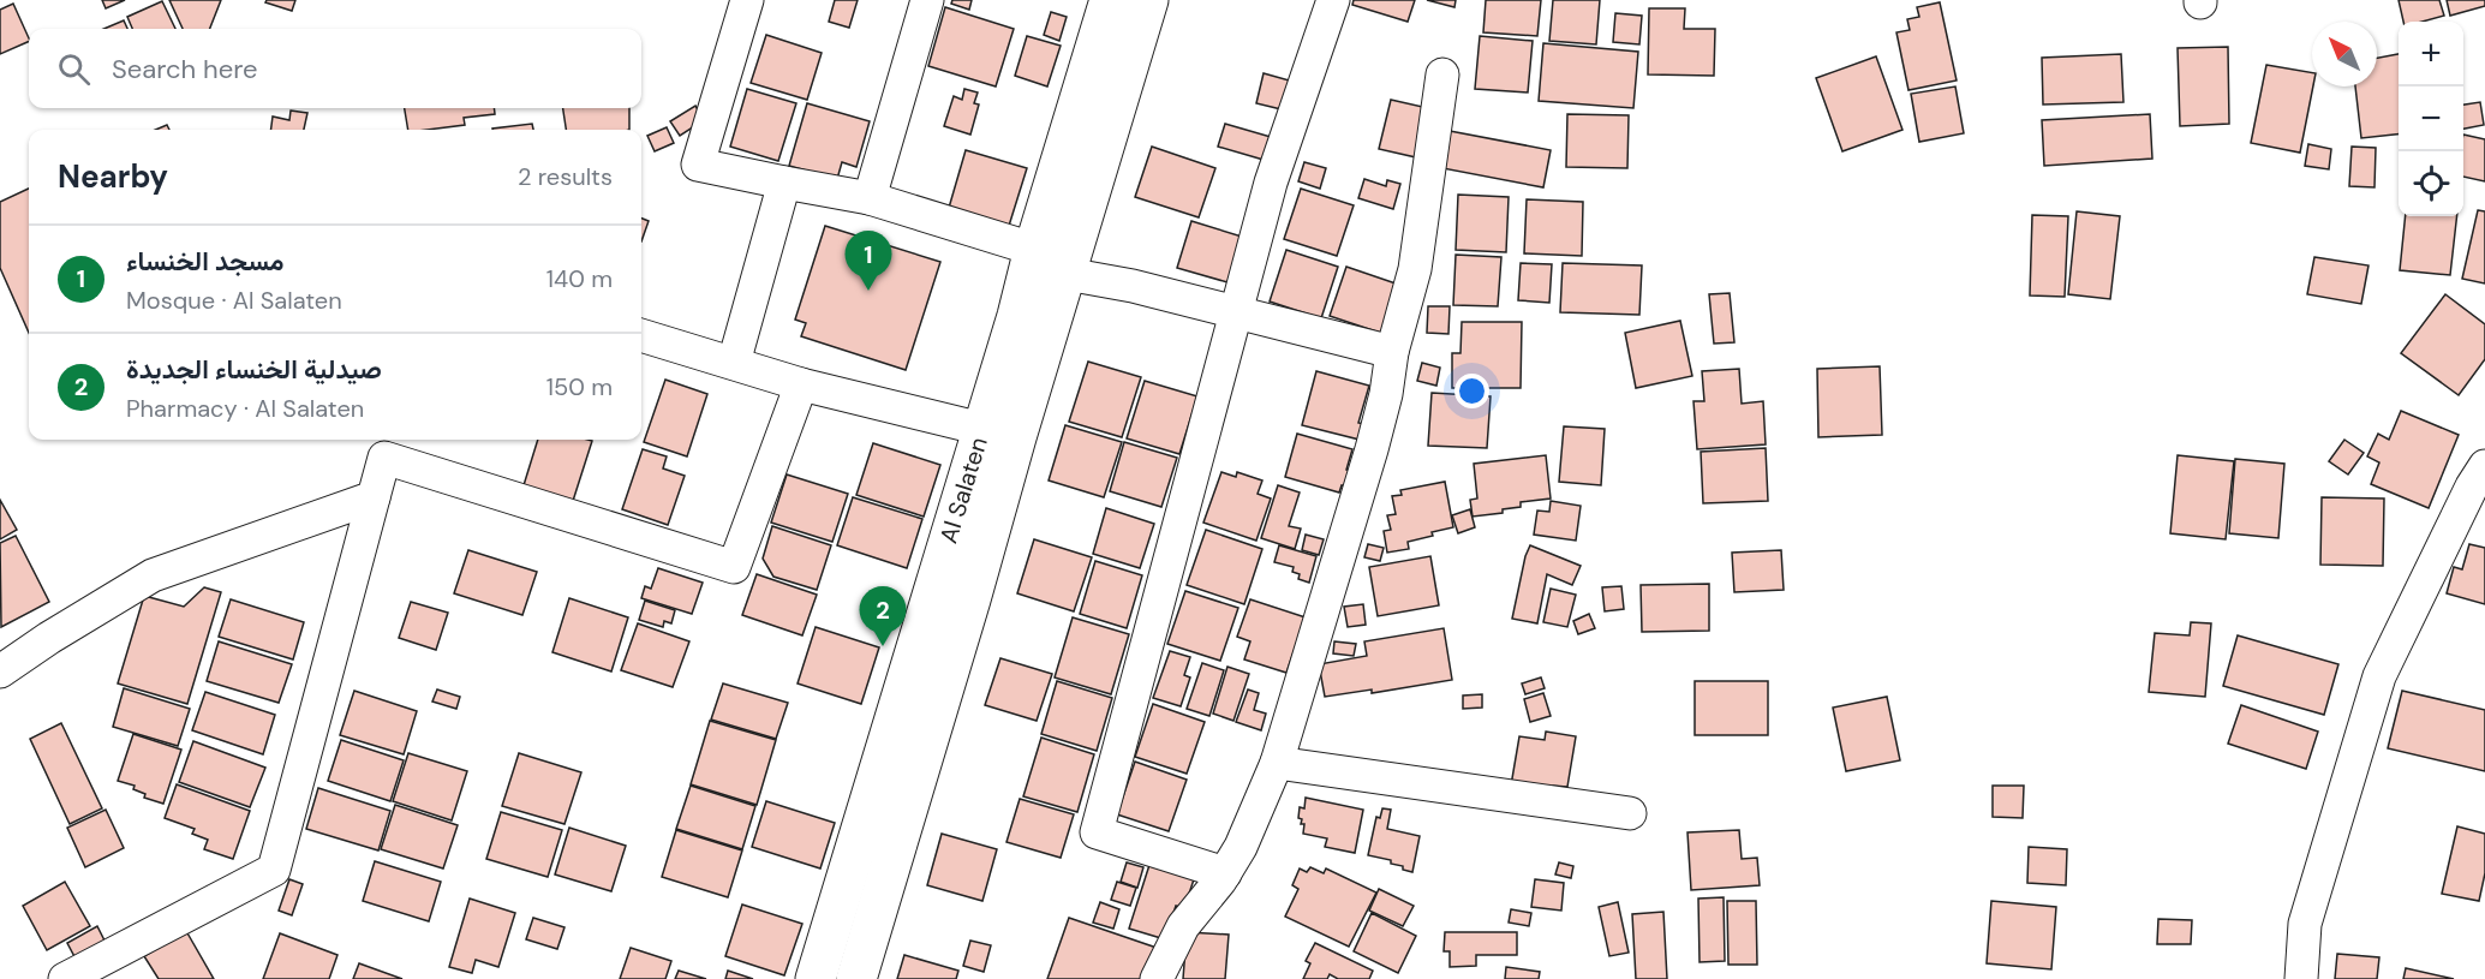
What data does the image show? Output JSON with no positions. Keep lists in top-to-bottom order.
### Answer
{
  "streets": {
    "main road": ["Al Salaten"]
  },
  "north": "top left",
  "page": {
    "map_buttons": ["+", "−"],
    "search": "Search here",
    "heading": ["Nearby", "2 results"],
    "list": [
      {
        "mark": "1",
        "name": "مسجد الخنساء",
        "note": "Mosque · Al Salaten",
        "value": "140 m"
      },
      {
        "mark": "2",
        "name": "صيدلية الخنساء الجديدة",
        "note": "Pharmacy · Al Salaten",
        "value": "150 m"
      }
    ],
    "pins": ["1", "2"]
  }
}
